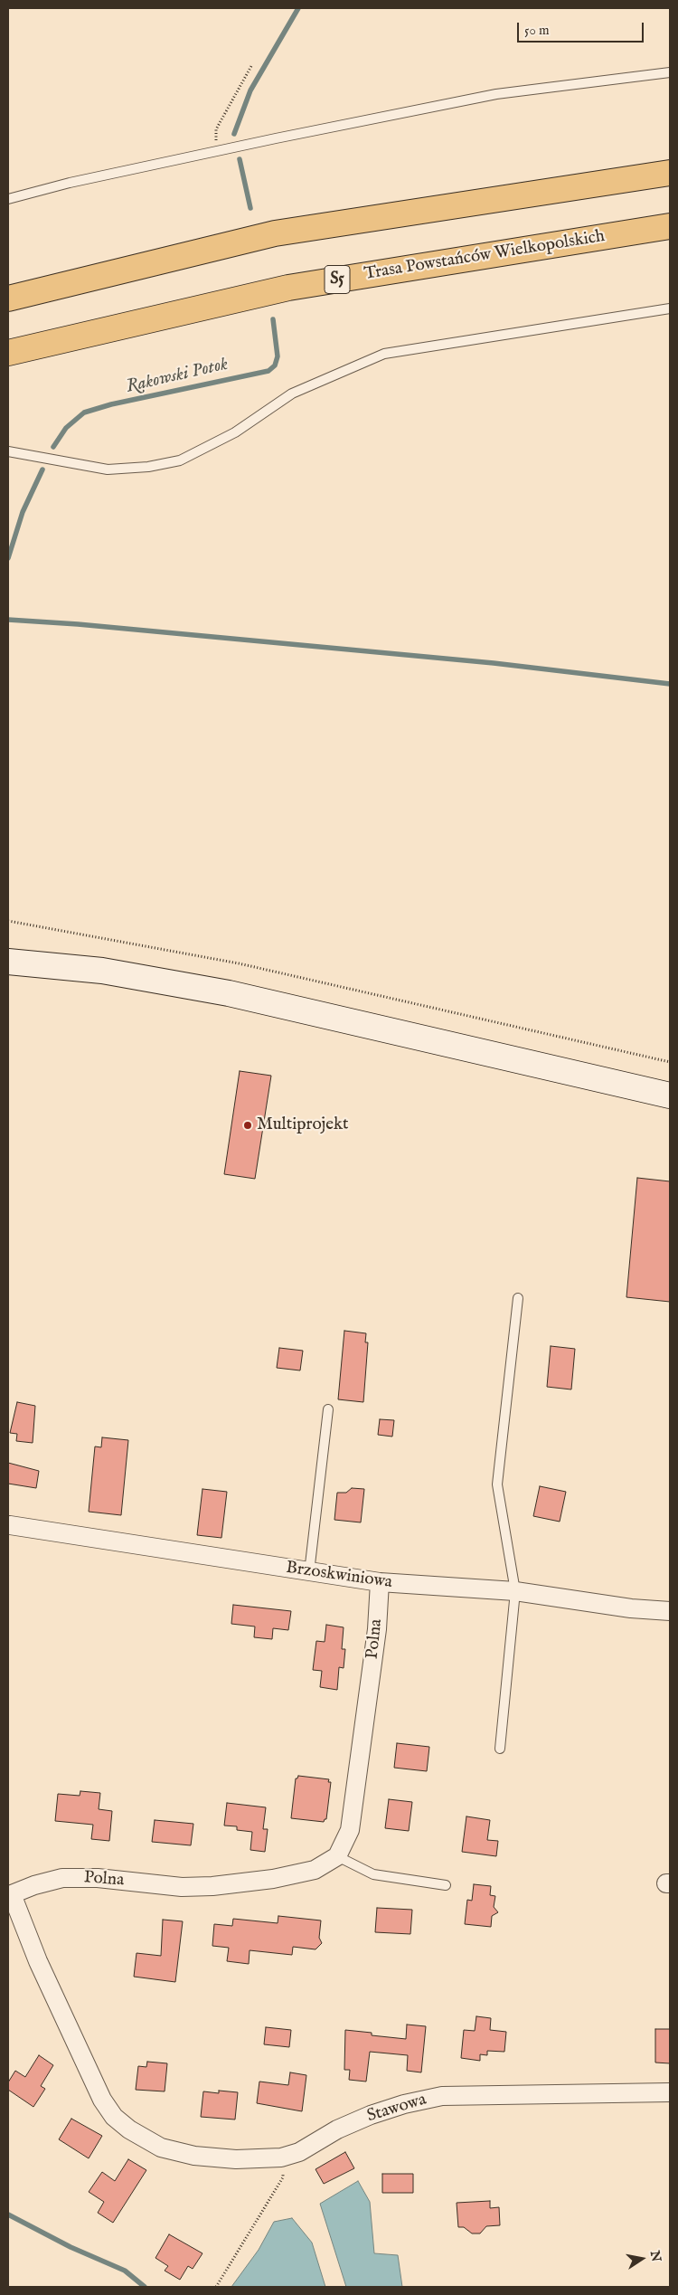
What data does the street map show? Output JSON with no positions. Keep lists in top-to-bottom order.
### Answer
{
  "streets": {
    "highway": ["Trasa Powstańców Wielkopolskich", "S5"],
    "street": ["Brzoskwiniowa", "Polna", "Stawowa"]
  },
  "crossings": [
    ["Brzoskwiniowa", "Polna"],
    ["Polna", "Stawowa"]
  ],
  "water": ["Rakowski Potok"],
  "places": ["Multiprojekt"],
  "scale_bar": "50 m",
  "north": "right"
}
